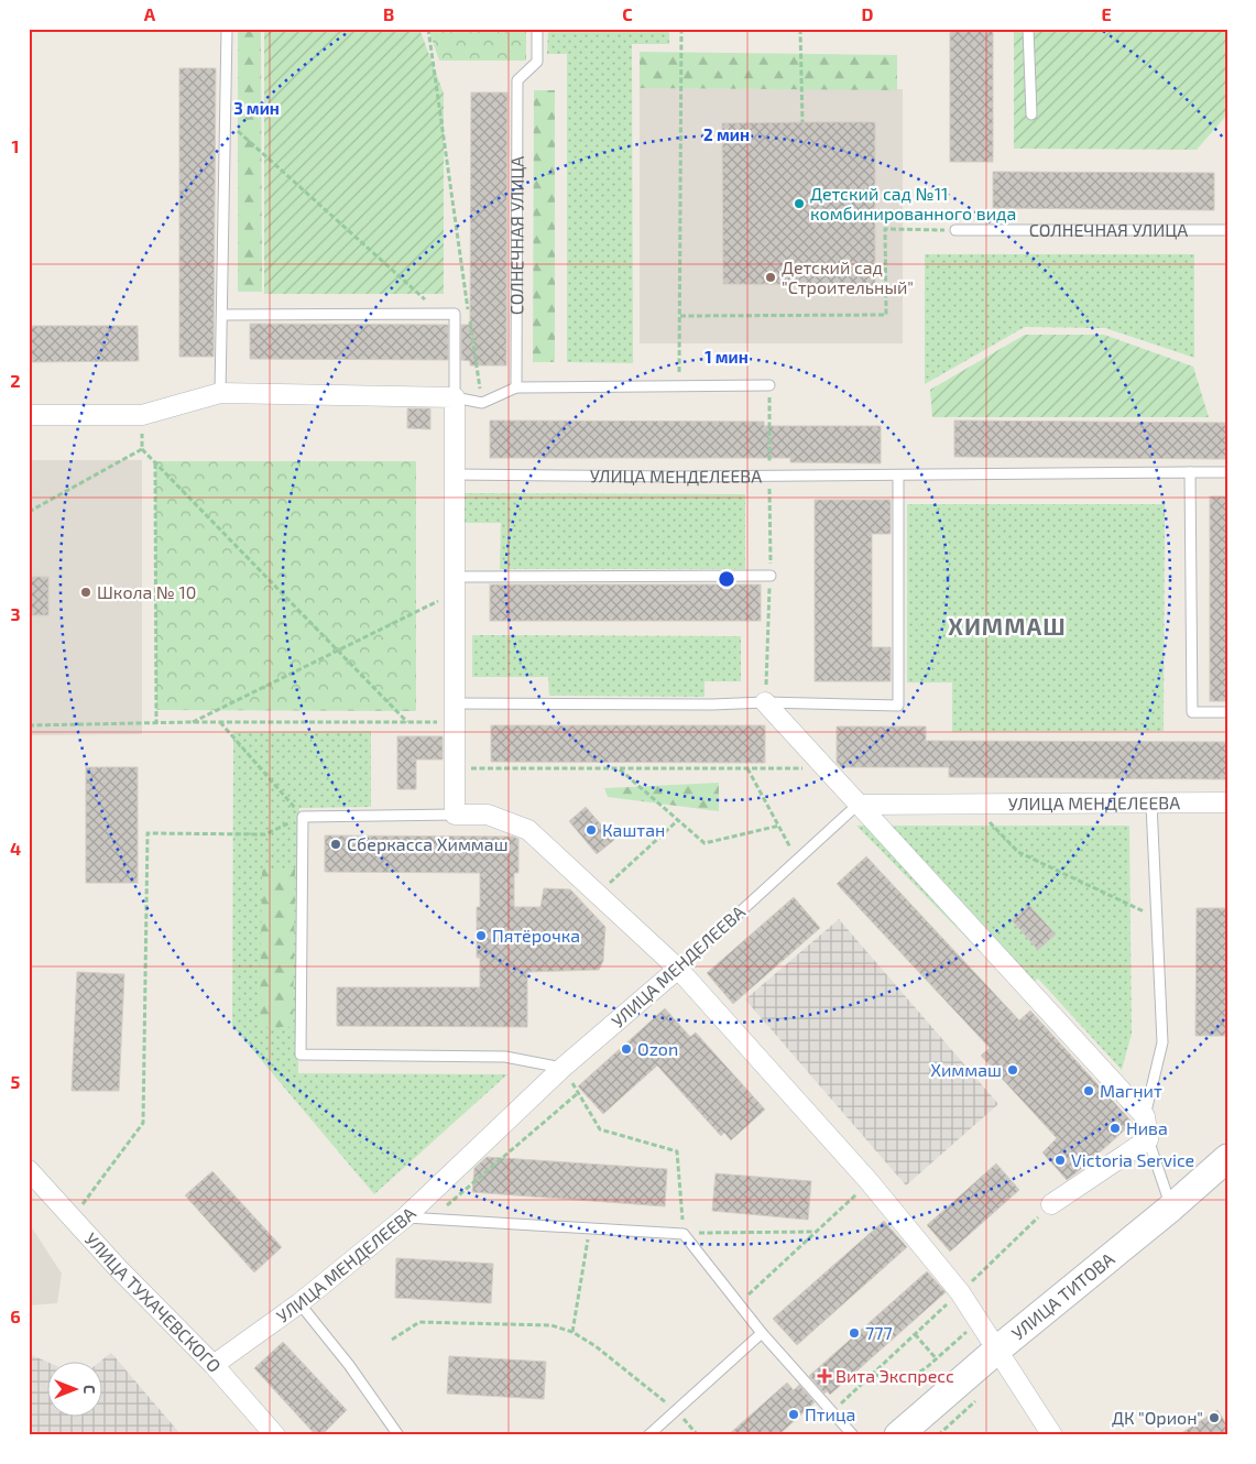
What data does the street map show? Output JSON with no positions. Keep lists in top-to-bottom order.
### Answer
{
  "streets": {
    "street": ["УЛИЦА МЕНДЕЛЕЕВА", "УЛИЦА ТИТОВА", "УЛИЦА ТУХАЧЕВСКОГО"],
    "lane": ["СОЛНЕЧНАЯ УЛИЦА"]
  },
  "crossings": [
    ["УЛИЦА МЕНДЕЛЕЕВА", "УЛИЦА ТУХАЧЕВСКОГО"]
  ],
  "districts": ["ХИММАШ"],
  "places": {
    "other": [
      "Детский сад №11 комбинированного вида",
      "Детский сад \"Строительный\"",
      "Школа № 10",
      "Каштан",
      "Сберкасса Химмаш",
      "Пятёрочка",
      "Ozon",
      "Химмаш",
      "Магнит",
      "Нива",
      "Victoria Service",
      "777",
      "Птица",
      "ДК \"Орион\""
    ],
    "health": ["Вита Экспресс"]
  },
  "north": "right",
  "grid": {
    "columns": [
      "A",
      "B",
      "C",
      "D",
      "E"
    ],
    "rows": [
      "1",
      "2",
      "3",
      "4",
      "5",
      "6"
    ]
  },
  "rings": ["3 мин", "2 мин", "1 мин"]
}
